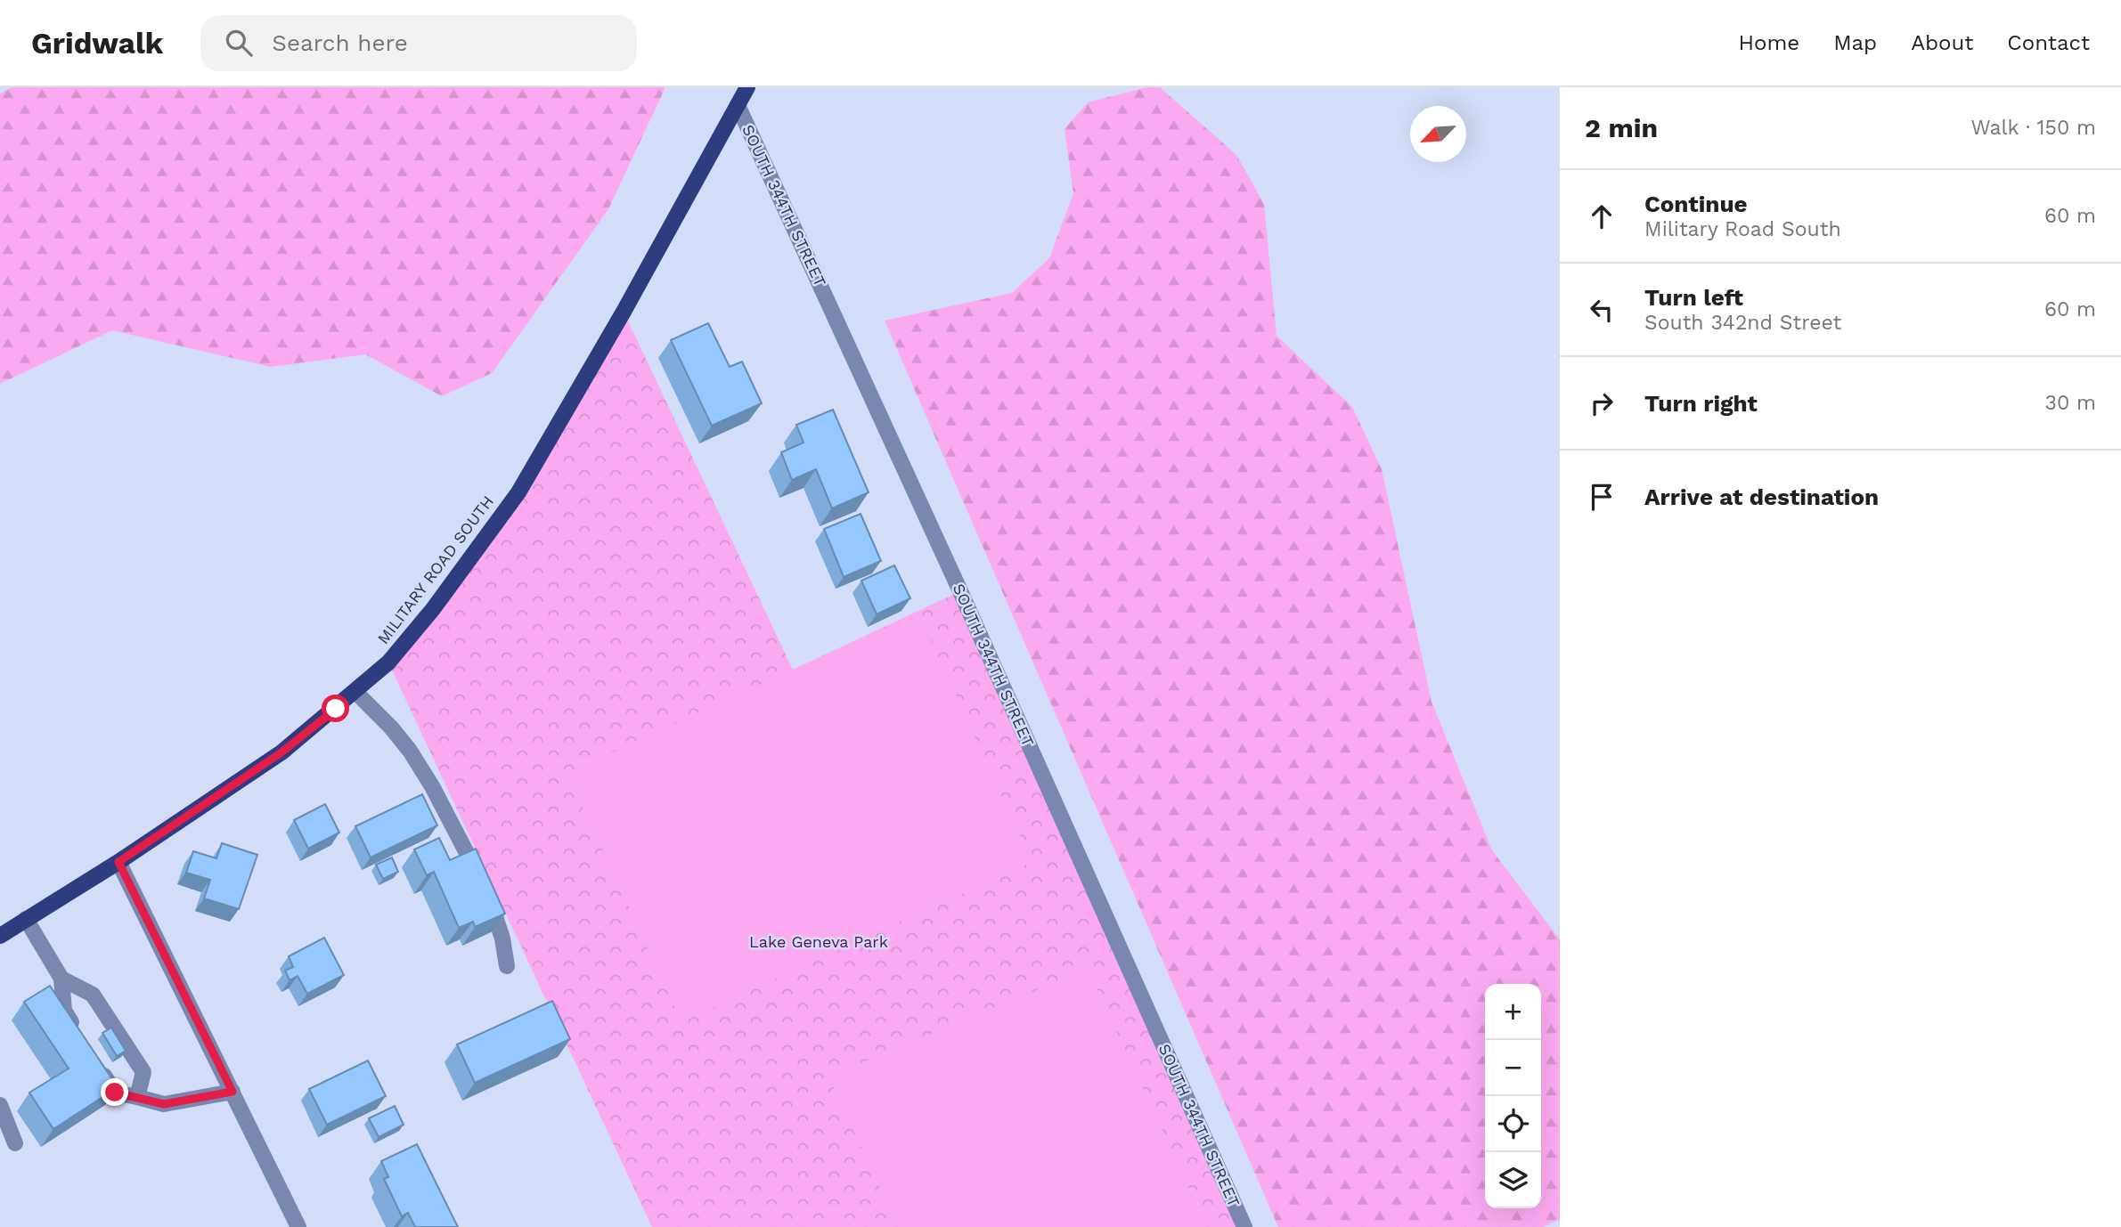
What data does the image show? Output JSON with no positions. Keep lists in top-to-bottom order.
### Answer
{
  "streets": {
    "main road": ["MILITARY ROAD SOUTH"],
    "street": ["SOUTH 344TH STREET"]
  },
  "crossings": [
    ["SOUTH 344TH STREET", "MILITARY ROAD SOUTH"]
  ],
  "parks": ["Lake Geneva Park"],
  "north": "bottom left",
  "page": {
    "header": "Gridwalk",
    "search": "Search here",
    "nav": [
      "Home",
      "Map",
      "About",
      "Contact"
    ],
    "heading": ["2 min", "Walk · 150 m"],
    "list": [
      ["Continue", "Military Road South", "60 m"],
      ["Turn left", "South 342nd Street", "60 m"],
      ["Turn right", "30 m"],
      "Arrive at destination"
    ],
    "map_buttons": ["+", "−"]
  }
}
